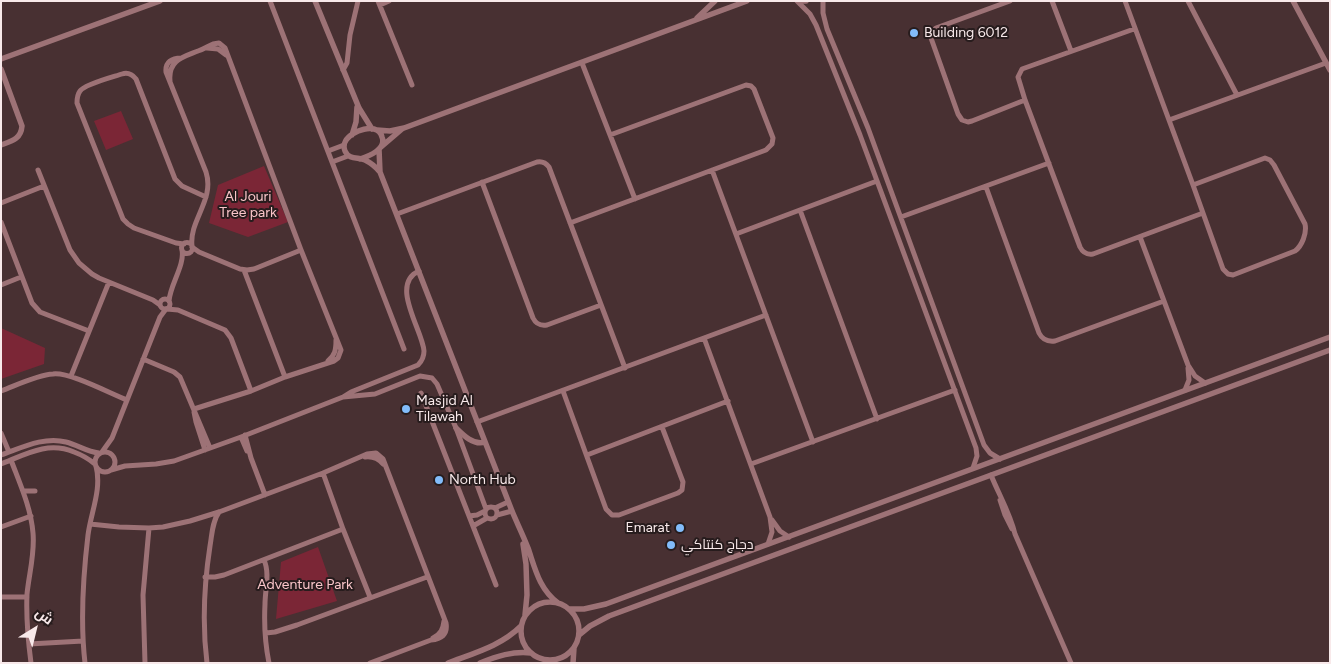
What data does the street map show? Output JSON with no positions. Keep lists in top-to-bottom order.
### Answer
{
  "parks": ["Al Jouri Tree park", "Adventure Park"],
  "places": [
    "Building 6012",
    "Masjid Al Tilawah",
    "North Hub",
    "Emarat",
    "دجاج كنتاكي"
  ],
  "north": "top right"
}
